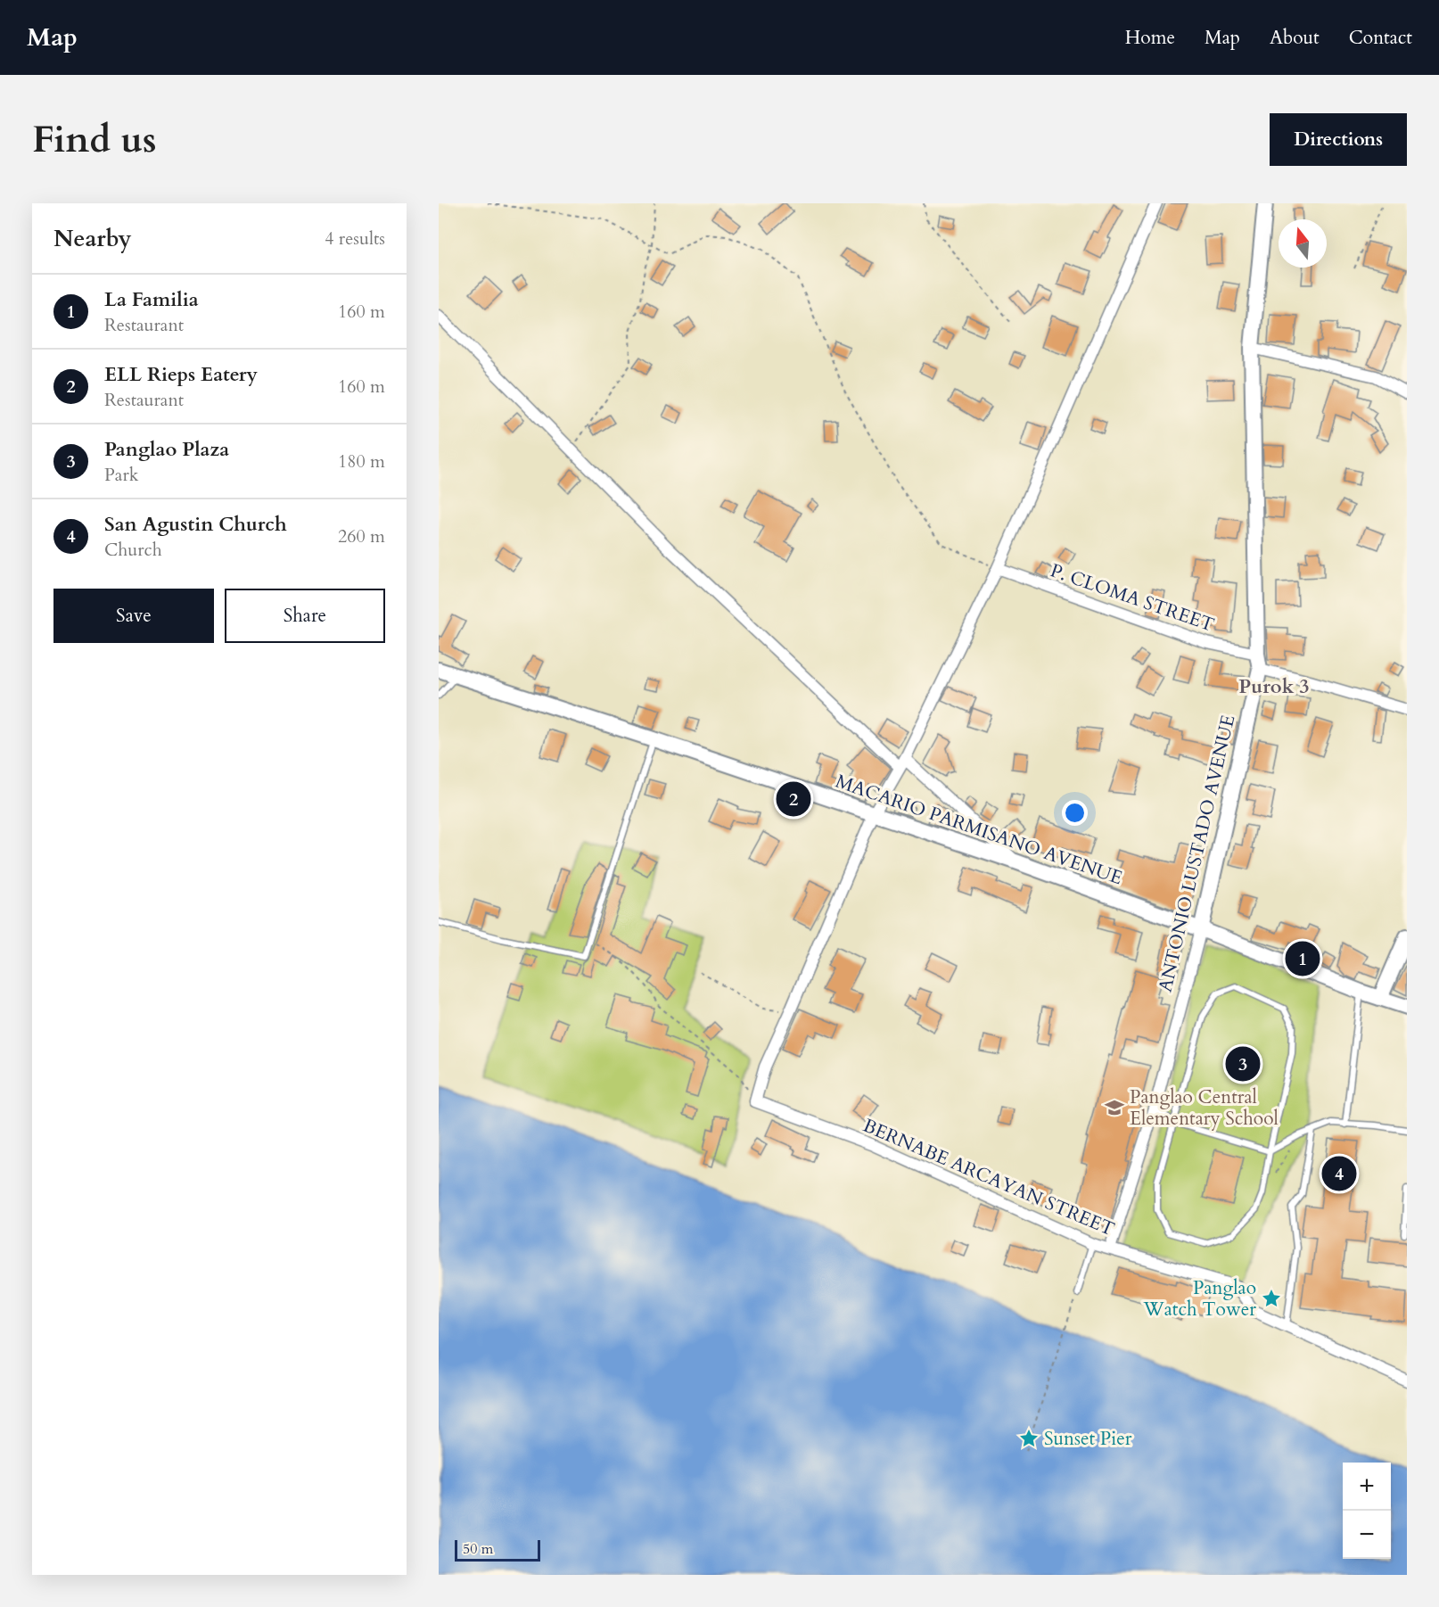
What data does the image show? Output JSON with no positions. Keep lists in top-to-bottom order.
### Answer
{
  "streets": {
    "street": [
      "P. CLOMA STREET",
      "MACARIO PARMISANO AVENUE",
      "ANTONIO LUSTADO AVENUE",
      "BERNABE ARCAYAN STREET"
    ]
  },
  "crossings": [
    ["P. CLOMA STREET", "ANTONIO LUSTADO AVENUE"],
    ["MACARIO PARMISANO AVENUE", "ANTONIO LUSTADO AVENUE"],
    ["ANTONIO LUSTADO AVENUE", "BERNABE ARCAYAN STREET"]
  ],
  "districts": ["Purok 3"],
  "places": {
    "school or university": ["Panglao Central Elementary School"],
    "place": ["Panglao Watch Tower", "Sunset Pier"]
  },
  "scale_bar": "50 m",
  "north": "top",
  "page": {
    "header": "Map",
    "nav": [
      "Home",
      "Map",
      "About",
      "Contact"
    ],
    "buttons": [
      "Directions",
      ["Save", "Share"]
    ],
    "title": "Find us",
    "heading": ["Nearby", "4 results"],
    "list": [
      {
        "mark": "1",
        "name": "La Familia",
        "note": "Restaurant",
        "value": "160 m"
      },
      {
        "mark": "2",
        "name": "ELL Rieps Eatery",
        "note": "Restaurant",
        "value": "160 m"
      },
      {
        "mark": "3",
        "name": "Panglao Plaza",
        "note": "Park",
        "value": "180 m"
      },
      {
        "mark": "4",
        "name": "San Agustin Church",
        "note": "Church",
        "value": "260 m"
      }
    ],
    "pins": [
      "2",
      "1",
      "3",
      "4"
    ],
    "map_buttons": ["+", "−"],
    "scale": "50 m"
  }
}
